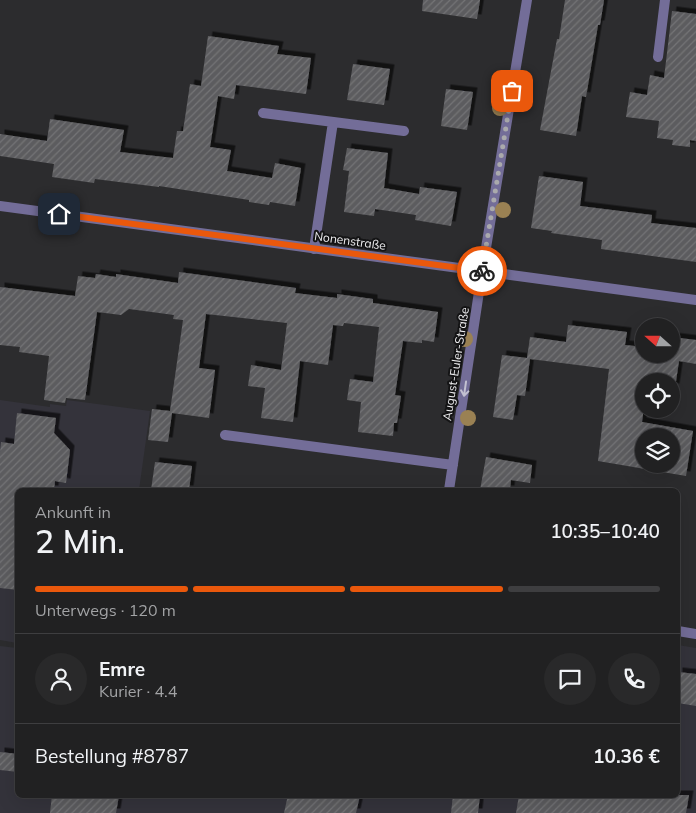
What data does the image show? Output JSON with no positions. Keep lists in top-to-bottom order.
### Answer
{
  "streets": {
    "street": ["Nonenstraße", "August-Euler-Straße"]
  },
  "crossings": [
    ["Nonenstraße", "August-Euler-Straße"]
  ],
  "one_way": ["August-Euler-Straße"],
  "north": "left",
  "page": {
    "heading": ["2 Min.", "Ankunft in", "10:35–10:40"],
    "panel": [
      "Emre",
      "Kurier · 4.4",
      "Bestellung #8787",
      "10.36 €"
    ],
    "bar": "Unterwegs · 120 m"
  }
}
